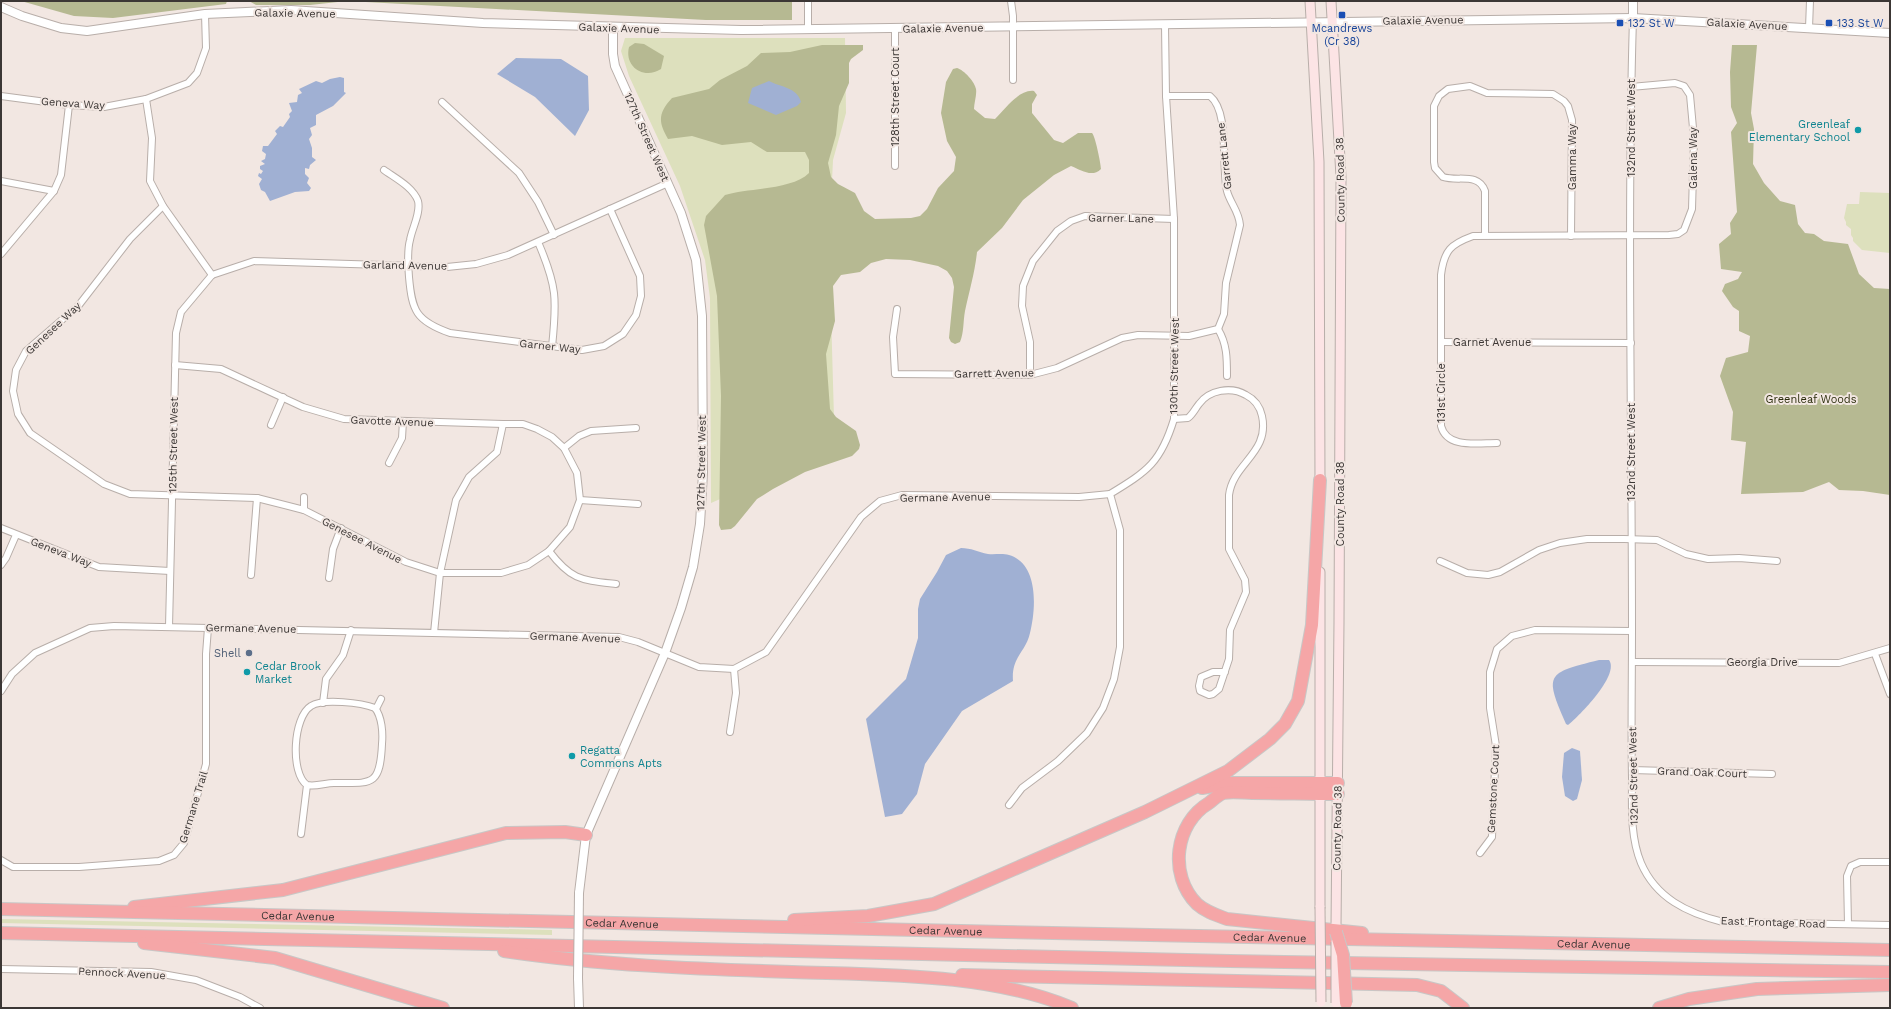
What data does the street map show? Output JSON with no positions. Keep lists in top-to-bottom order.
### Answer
{
  "streets": {
    "highway": ["Cedar Avenue"],
    "main road": ["County Road 38"],
    "street": [
      "Galaxie Avenue",
      "128th Street Court",
      "Geneva Way",
      "132nd Street West",
      "127th Street West",
      "Garrett Lane",
      "Gamma Way",
      "Galena Way",
      "Garner Lane",
      "Garland Avenue",
      "Genesee Way",
      "Garnet Avenue",
      "Garner Way",
      "130th Street West",
      "Garrett Avenue",
      "131st Circle",
      "Gavotte Avenue",
      "125th Street West",
      "Germane Avenue",
      "Genesee Avenue",
      "Georgia Drive",
      "Grand Oak Court",
      "Gemstone Court",
      "Germane Trail",
      "East Frontage Road",
      "Pennock Avenue"
    ]
  },
  "crossings": [
    ["Galaxie Avenue", "128th Street Court"],
    ["Galaxie Avenue", "Geneva Way"],
    ["Galaxie Avenue", "132nd Street West"],
    ["Galaxie Avenue", "127th Street West"],
    ["Galaxie Avenue", "County Road 38"],
    ["Galaxie Avenue", "130th Street West"],
    ["Geneva Way", "125th Street West"],
    ["132nd Street West", "Galena Way"],
    ["132nd Street West", "Garnet Avenue"],
    ["132nd Street West", "Georgia Drive"],
    ["132nd Street West", "Grand Oak Court"],
    ["132nd Street West", "Gemstone Court"],
    ["132nd Street West", "East Frontage Road"],
    ["127th Street West", "Garland Avenue"],
    ["127th Street West", "Germane Avenue"],
    ["Garrett Lane", "130th Street West"],
    ["Garrett Lane", "Garrett Avenue"],
    ["Gamma Way", "Garnet Avenue"],
    ["Galena Way", "Garnet Avenue"],
    ["Garner Lane", "130th Street West"],
    ["Garner Lane", "Garrett Avenue"],
    ["Garland Avenue", "Garner Way"],
    ["Garland Avenue", "125th Street West"],
    ["Genesee Way", "125th Street West"],
    ["Genesee Way", "Genesee Avenue"],
    ["Garnet Avenue", "131st Circle"],
    ["130th Street West", "Garrett Avenue"],
    ["130th Street West", "Germane Avenue"],
    ["Gavotte Avenue", "125th Street West"],
    ["Gavotte Avenue", "Genesee Avenue"],
    ["125th Street West", "Germane Avenue"],
    ["125th Street West", "Genesee Avenue"],
    ["Germane Avenue", "Germane Trail"]
  ],
  "parks": ["Greenleaf Woods"],
  "places": {
    "transit": ["Mcandrews (Cr 38)", "132 St W", "133 St W"],
    "other": [
      "Greenleaf Elementary School",
      "Shell",
      "Cedar Brook Market",
      "Regatta Commons Apts"
    ]
  }
}
